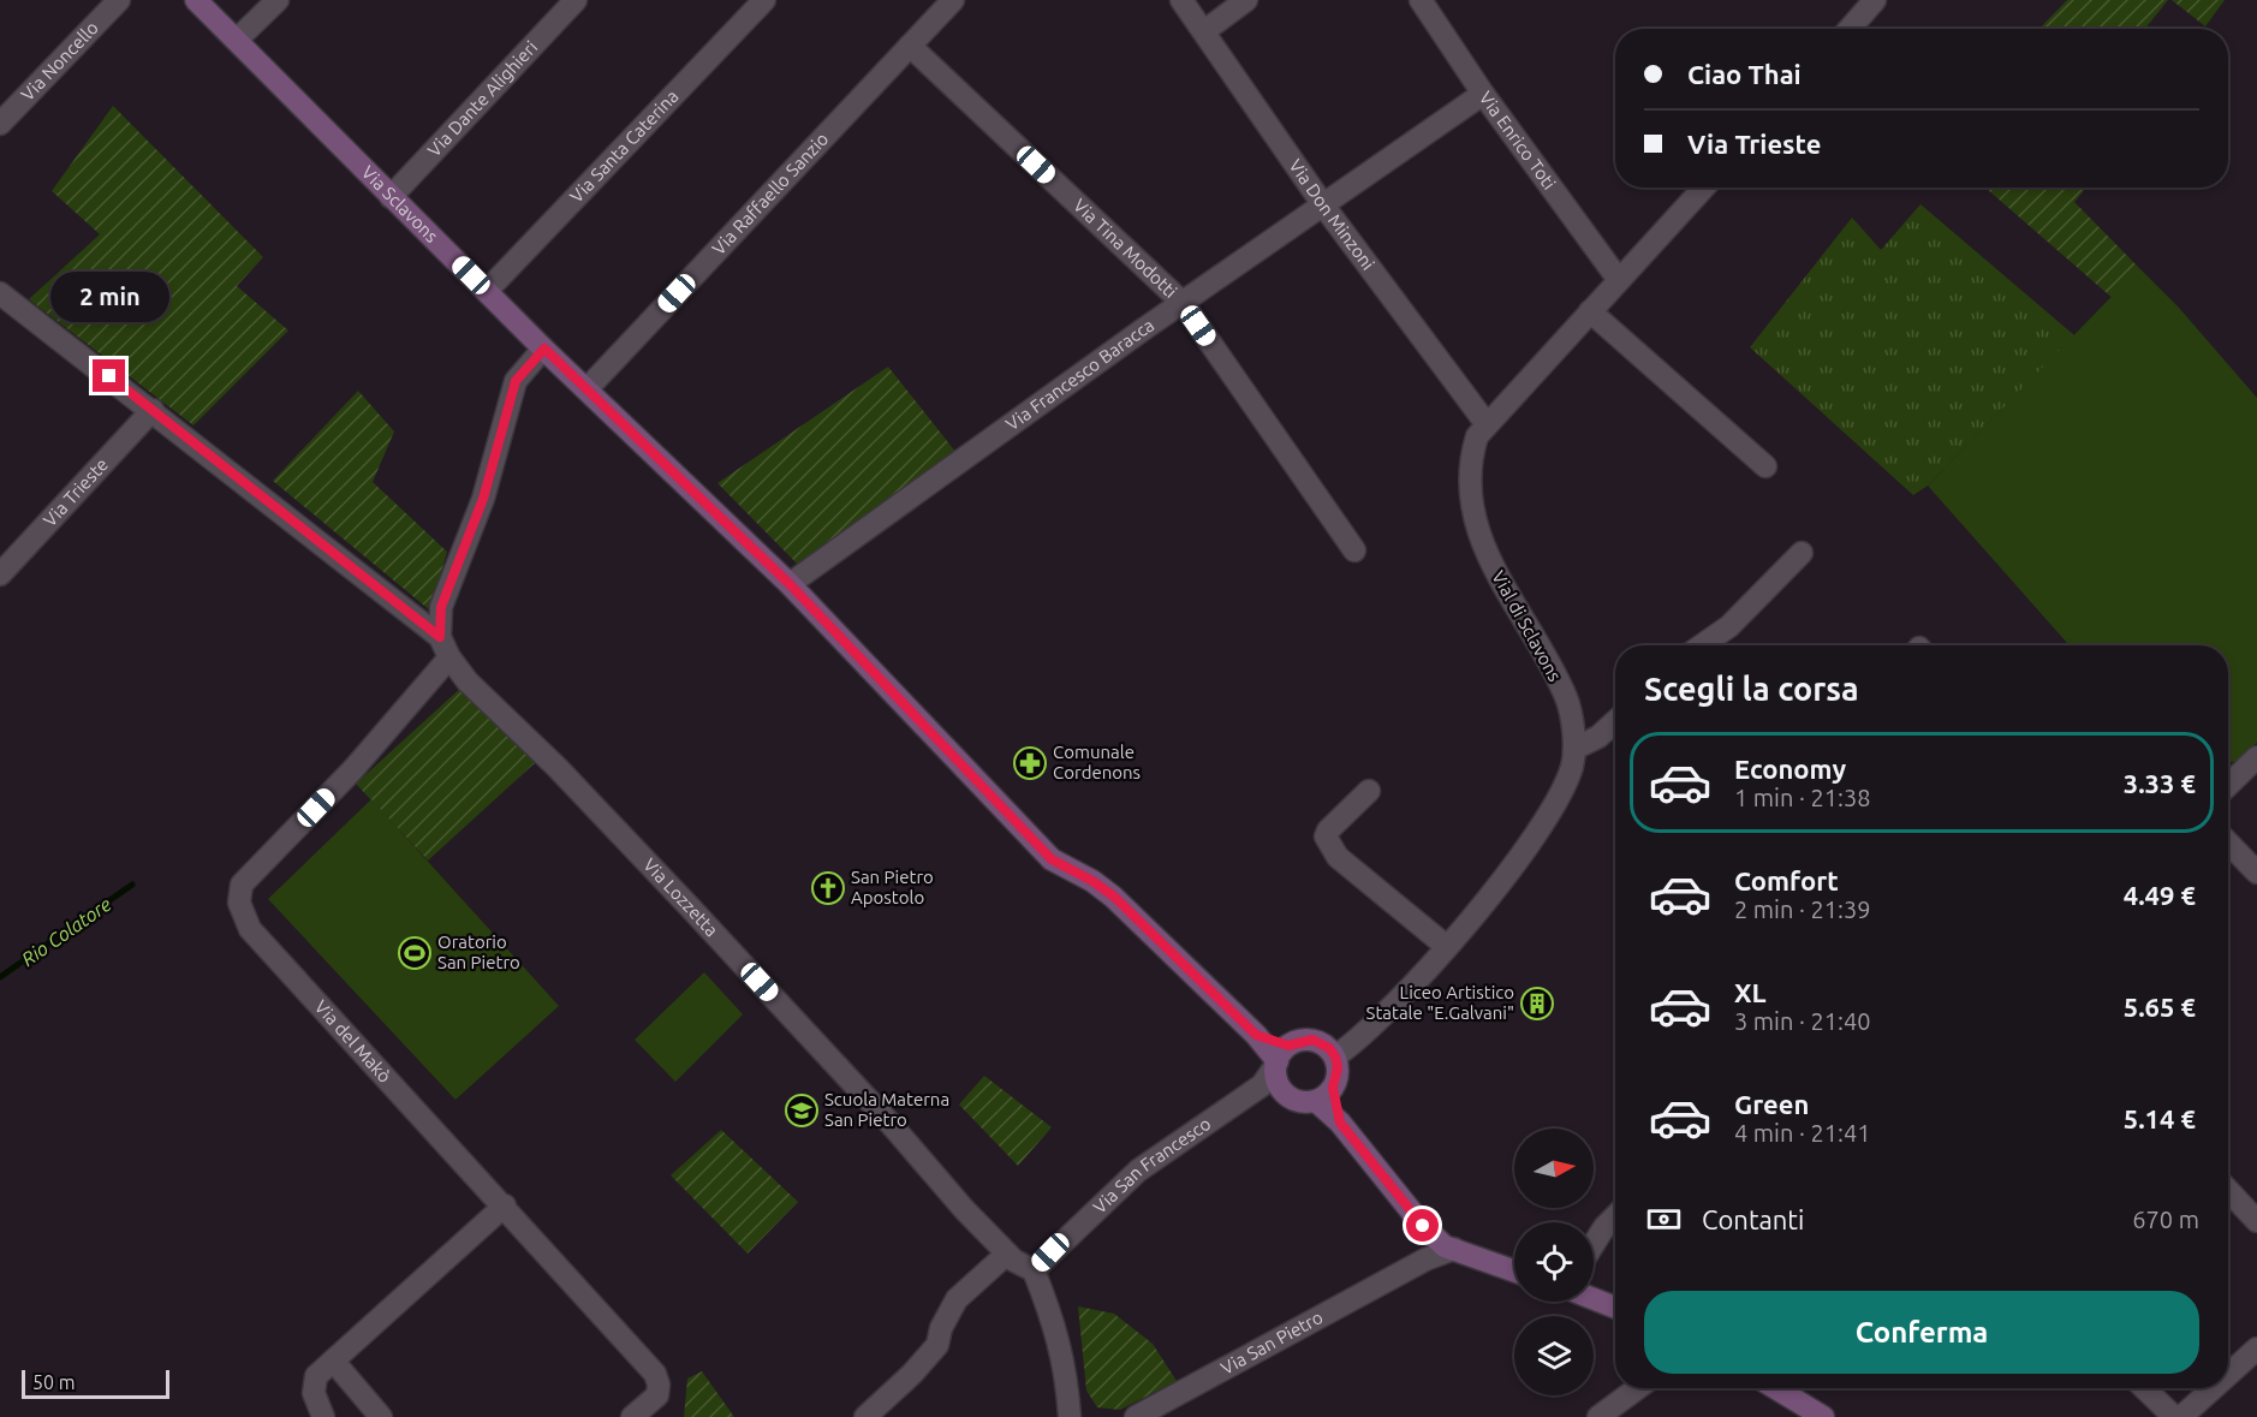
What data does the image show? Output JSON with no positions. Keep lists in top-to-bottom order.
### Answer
{
  "streets": {
    "street": [
      "Via Noncello",
      "Via Dante Alighieri",
      "Via Enrico Toti",
      "Via Santa Caterina",
      "Via Raffaello Sanzio",
      "Via Sclavons",
      "Via Don Minzoni",
      "Via Tina Modotti",
      "Via Francesco Baracca",
      "Via Trieste",
      "Vial di Sclavons",
      "Via Lozzetta",
      "Via del Makò",
      "Via San Francesco",
      "Via San Pietro"
    ]
  },
  "crossings": [
    ["Via Dante Alighieri", "Via Sclavons"],
    ["Via Enrico Toti", "Via Francesco Baracca"],
    ["Via Enrico Toti", "Vial di Sclavons"],
    ["Via Santa Caterina", "Via Sclavons"],
    ["Via Raffaello Sanzio", "Via Sclavons"],
    ["Via Raffaello Sanzio", "Via Tina Modotti"],
    ["Via Sclavons", "Via Francesco Baracca"],
    ["Via Sclavons", "Vial di Sclavons"],
    ["Via Sclavons", "Via San Francesco"],
    ["Via Don Minzoni", "Via Francesco Baracca"],
    ["Via Don Minzoni", "Vial di Sclavons"],
    ["Via Tina Modotti", "Via Francesco Baracca"],
    ["Vial di Sclavons", "Via San Francesco"],
    ["Via Lozzetta", "Via del Makò"],
    ["Via Lozzetta", "Via San Francesco"]
  ],
  "water": ["Rio Colatore"],
  "places": {
    "pharmacy": ["Comunale Cordenons"],
    "church": ["San Pietro Apostolo"],
    "sports": ["Oratorio San Pietro"],
    "building": ["Liceo Artistico Statale \"E.Galvani\""],
    "school or university": ["Scuola Materna San Pietro"]
  },
  "scale_bar": "50 m",
  "north": "right",
  "page": {
    "banner": ["Ciao Thai", "Via Trieste"],
    "bubble": "2 min",
    "heading": "Scegli la corsa",
    "list": [
      {
        "name": "Economy",
        "note": "1 min · 21:38",
        "value": "3.33 €"
      },
      {
        "name": "Comfort",
        "note": "2 min · 21:39",
        "value": "4.49 €"
      },
      {
        "name": "XL",
        "note": "3 min · 21:40",
        "value": "5.65 €"
      },
      {
        "name": "Green",
        "note": "4 min · 21:41",
        "value": "5.14 €"
      }
    ],
    "pay": ["Contanti", "670 m"],
    "buttons": "Conferma",
    "scale": "50 m"
  }
}
